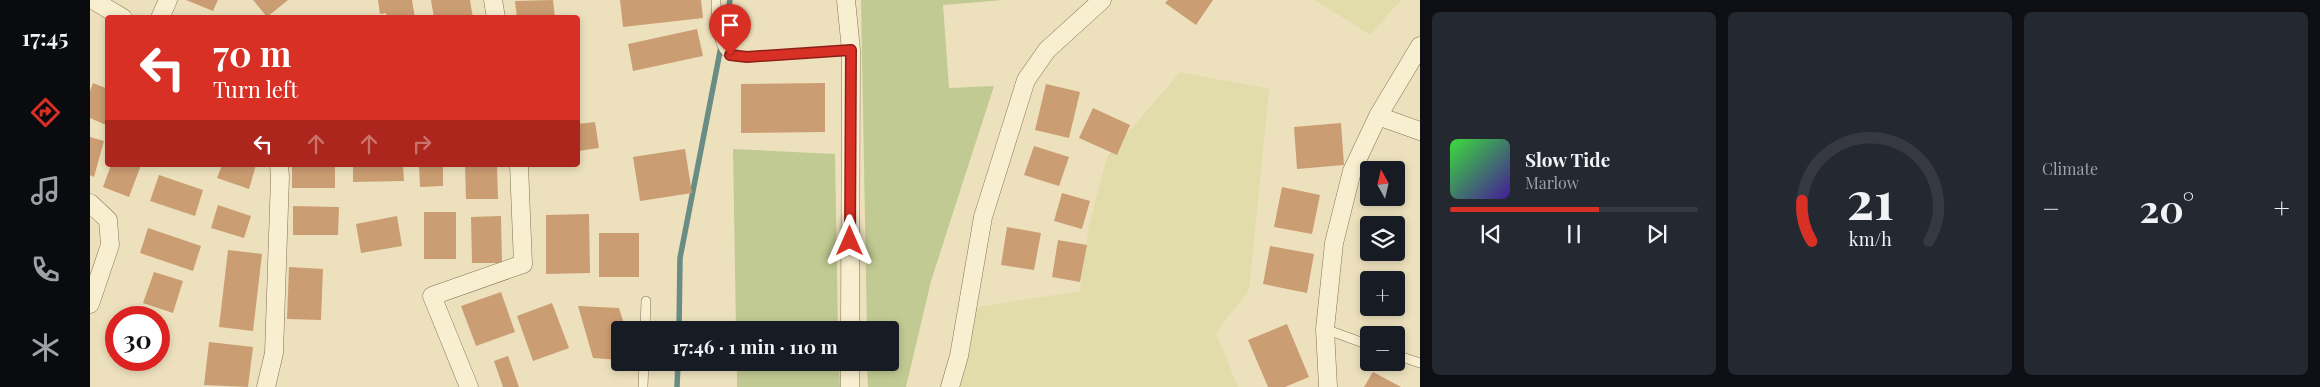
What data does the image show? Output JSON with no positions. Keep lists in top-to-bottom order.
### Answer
{
  "north": "top",
  "page": {
    "tabs": "17:45",
    "tile": "Climate",
    "turn": ["70 m", "Turn left"],
    "song": ["Slow Tide", "Marlow"],
    "map_buttons": ["+", "−"],
    "heat": ["−", "20°", "+"],
    "limit": "30",
    "trip": "17:46 · 1 min · 110 m",
    "gauge": ["21", "km/h"]
  }
}
